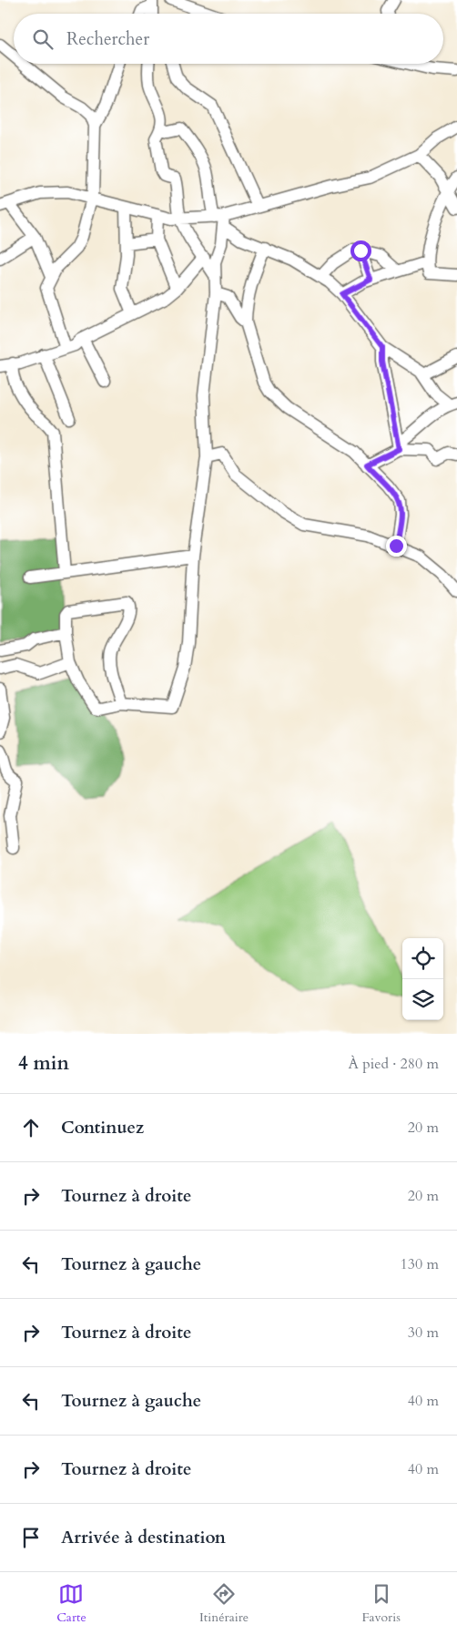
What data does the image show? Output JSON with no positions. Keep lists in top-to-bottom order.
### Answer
{
  "page": {
    "search": "Rechercher",
    "heading": ["4 min", "À pied · 280 m"],
    "list": [
      ["Continuez", "20 m"],
      ["Tournez à droite", "20 m"],
      ["Tournez à gauche", "130 m"],
      ["Tournez à droite", "30 m"],
      ["Tournez à gauche", "40 m"],
      ["Tournez à droite", "40 m"],
      "Arrivée à destination"
    ],
    "nav": ["Carte", "Itinéraire", "Favoris"]
  }
}
